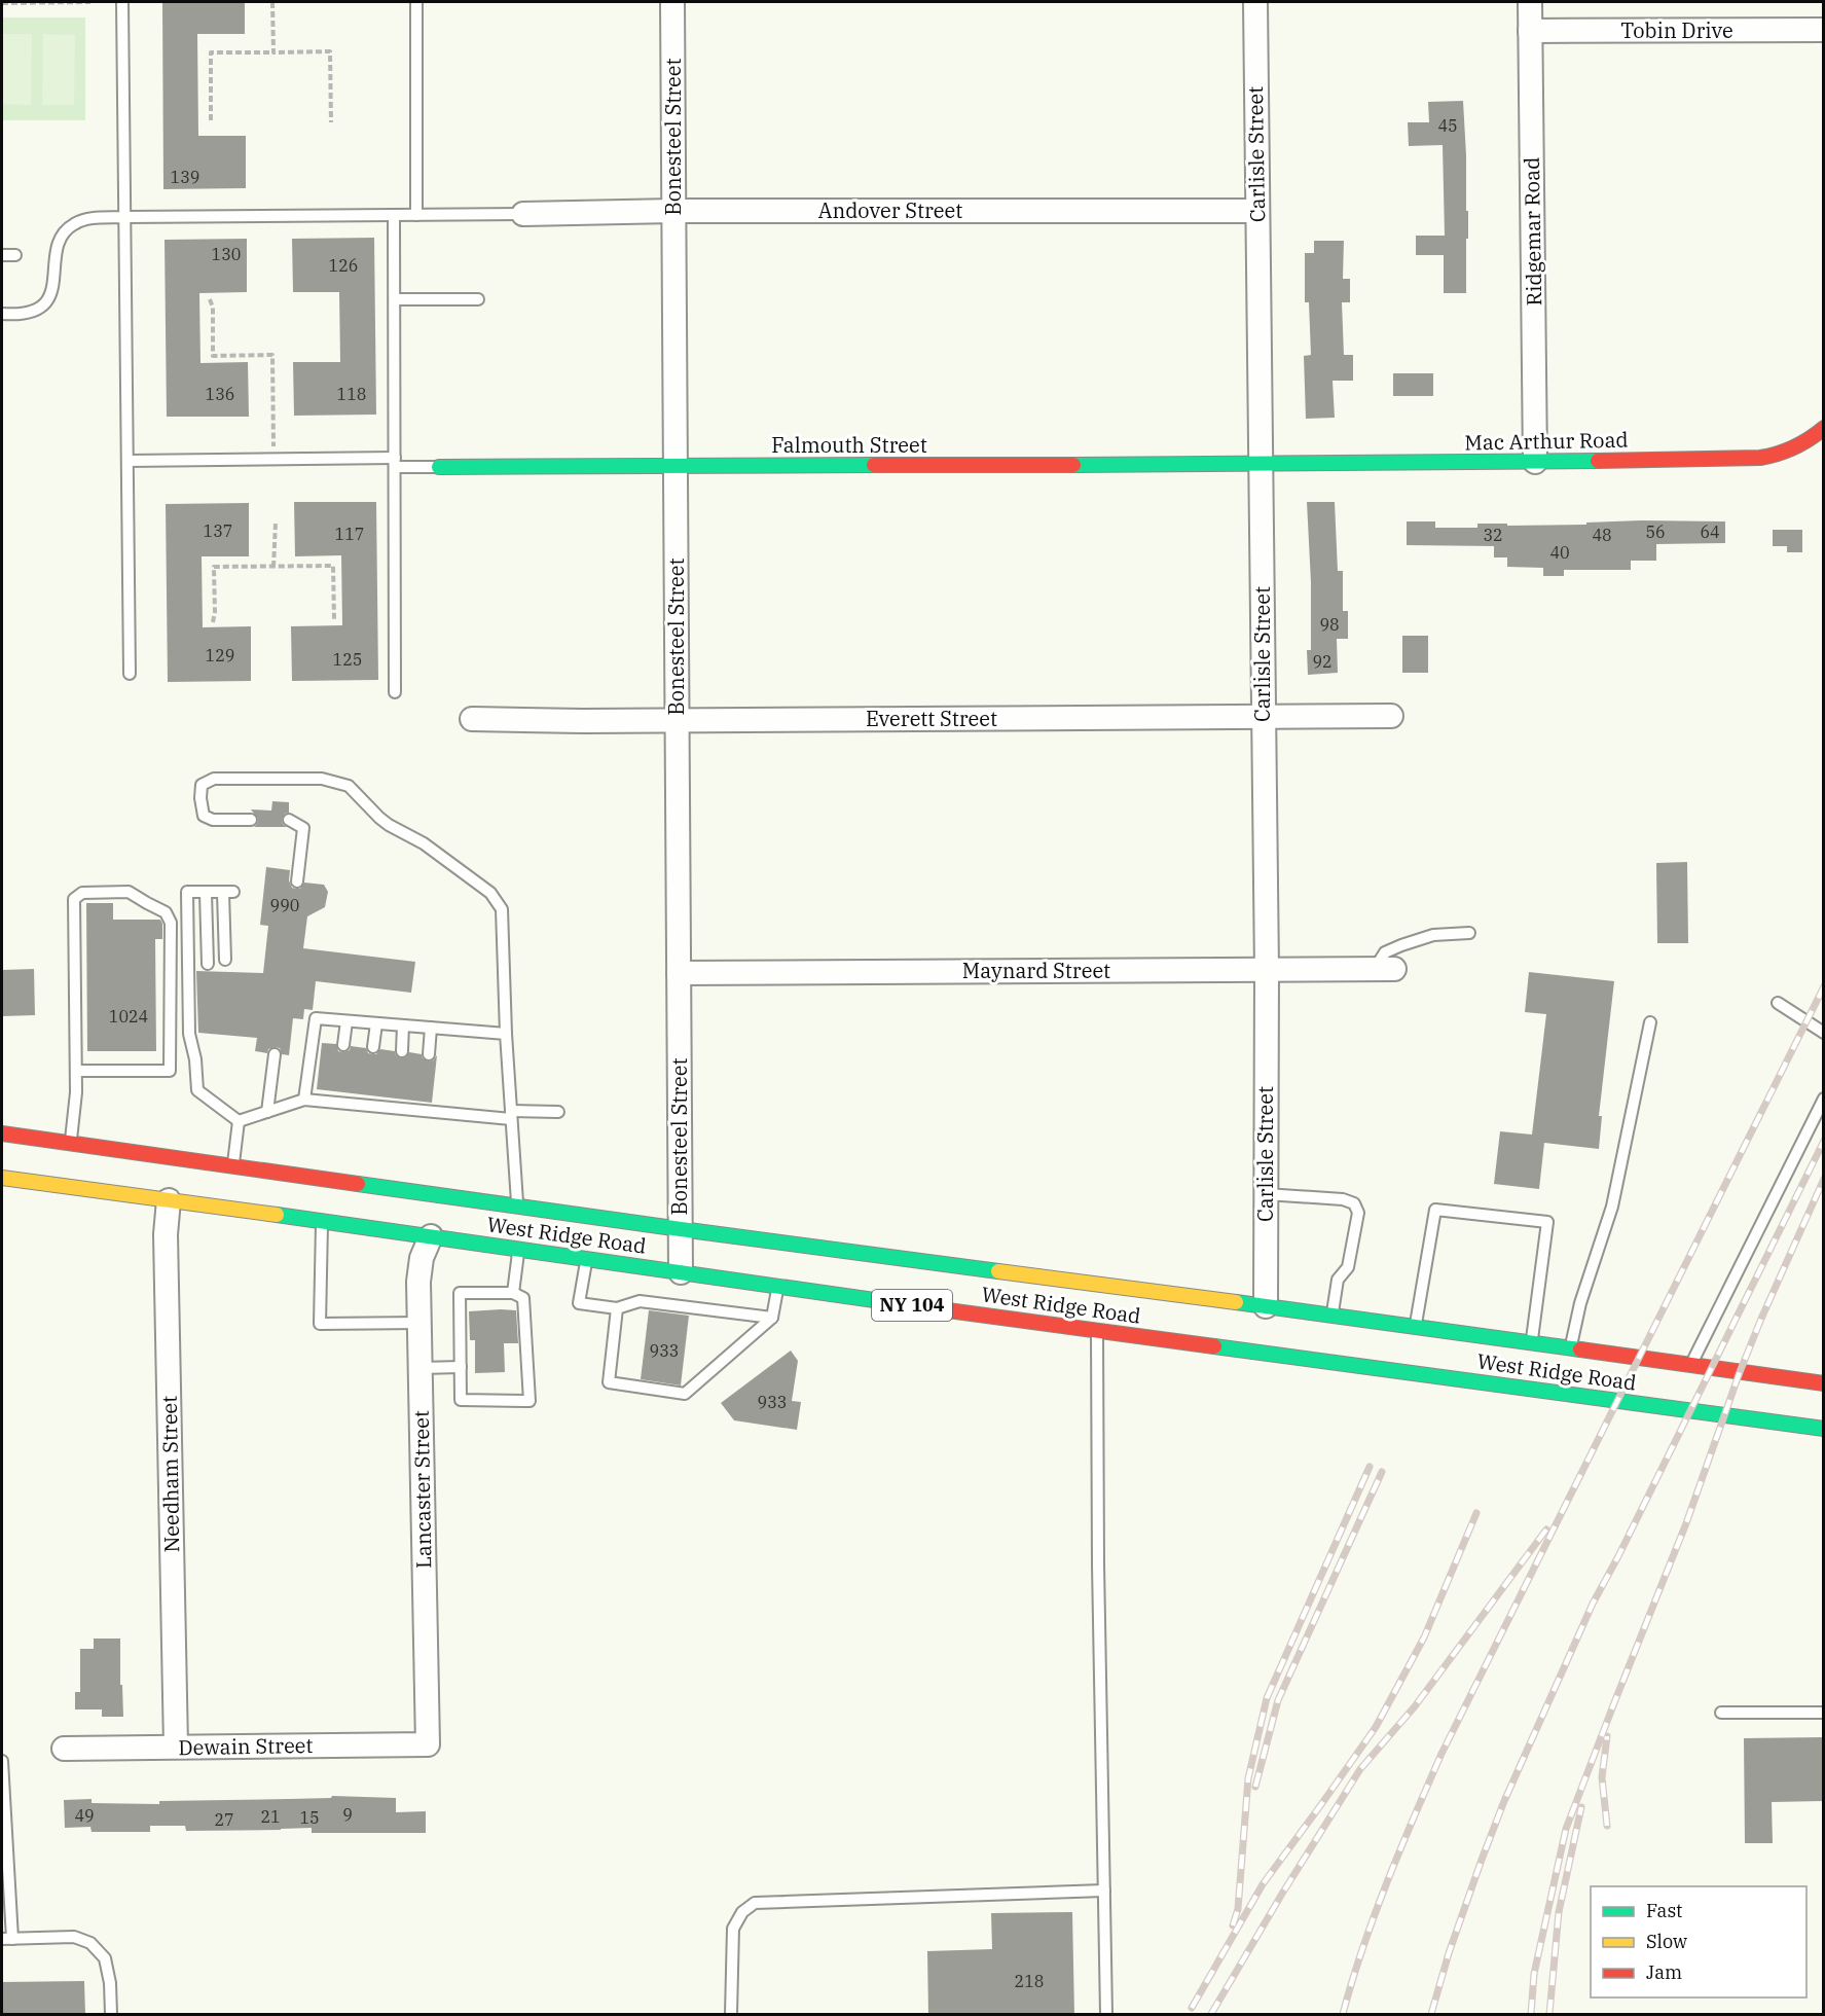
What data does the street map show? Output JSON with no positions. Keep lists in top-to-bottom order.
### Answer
{
  "streets": {
    "main road": [
      "Mac Arthur Road",
      "Falmouth Street",
      "West Ridge Road",
      "NY 104"
    ],
    "street": [
      "Tobin Drive",
      "Bonesteel Street",
      "Carlisle Street",
      "Andover Street",
      "Ridgemar Road",
      "Everett Street",
      "Maynard Street",
      "Needham Street",
      "Lancaster Street",
      "Dewain Street"
    ]
  },
  "crossings": [
    ["Tobin Drive", "Ridgemar Road"],
    ["Bonesteel Street", "Andover Street"],
    ["Bonesteel Street", "Falmouth Street"],
    ["Bonesteel Street", "Everett Street"],
    ["Bonesteel Street", "Maynard Street"],
    ["Bonesteel Street", "West Ridge Road"],
    ["Carlisle Street", "Andover Street"],
    ["Carlisle Street", "Mac Arthur Road"],
    ["Carlisle Street", "Falmouth Street"],
    ["Carlisle Street", "Everett Street"],
    ["Carlisle Street", "Maynard Street"],
    ["Carlisle Street", "West Ridge Road"],
    ["Ridgemar Road", "Mac Arthur Road"],
    ["Mac Arthur Road", "Falmouth Street"],
    ["West Ridge Road", "Needham Street"],
    ["West Ridge Road", "Lancaster Street"],
    ["Needham Street", "Dewain Street"],
    ["Lancaster Street", "Dewain Street"]
  ],
  "house_numbers": [
    "45",
    "139",
    "130",
    "126",
    "136",
    "118",
    "137",
    "56",
    "64",
    "117",
    "32",
    "48",
    "40",
    "98",
    "129",
    "125",
    "92",
    "990",
    "1024",
    "933",
    "933",
    "9",
    "49",
    "21",
    "15",
    "27",
    "218"
  ],
  "legend": ["Fast", "Slow", "Jam"]
}
